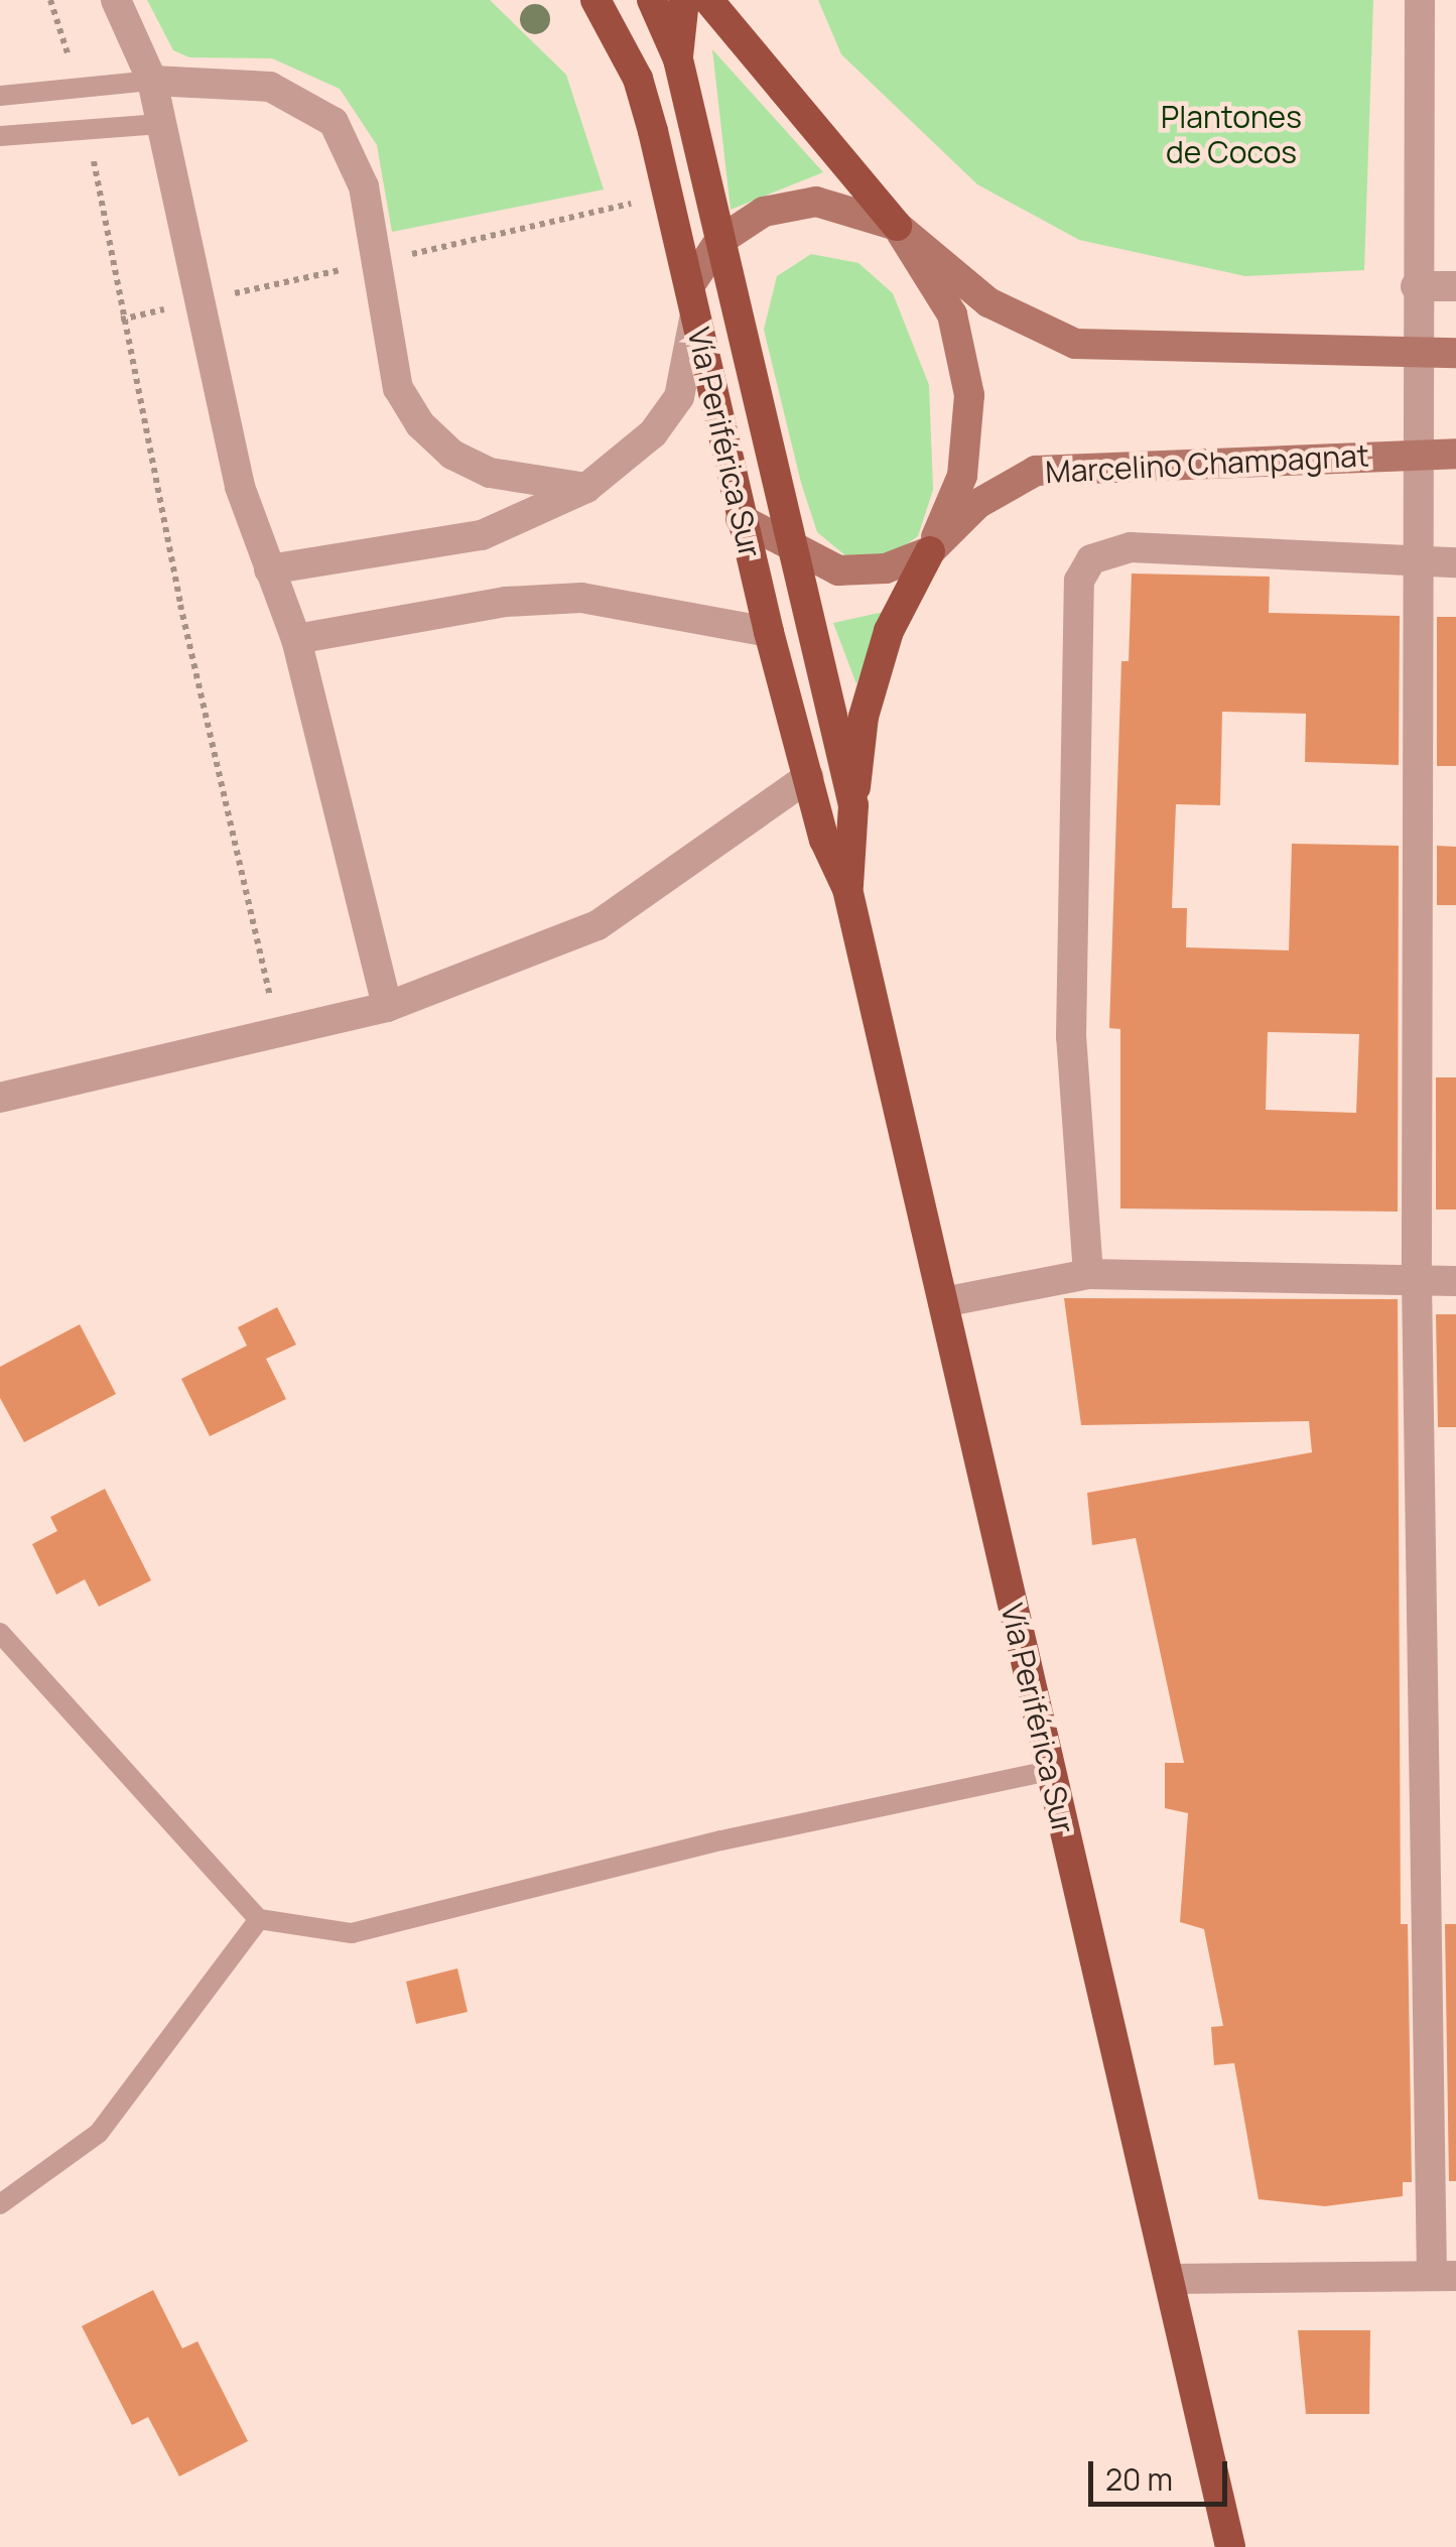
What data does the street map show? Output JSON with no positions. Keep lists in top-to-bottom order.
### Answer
{
  "streets": {
    "highway": ["Vía Periférica Sur"],
    "main road": ["Marcelino Champagnat"]
  },
  "crossings": [
    ["Vía Periférica Sur", "Marcelino Champagnat"]
  ],
  "parks": ["Plantones de Cocos"],
  "scale_bar": "20 m"
}
